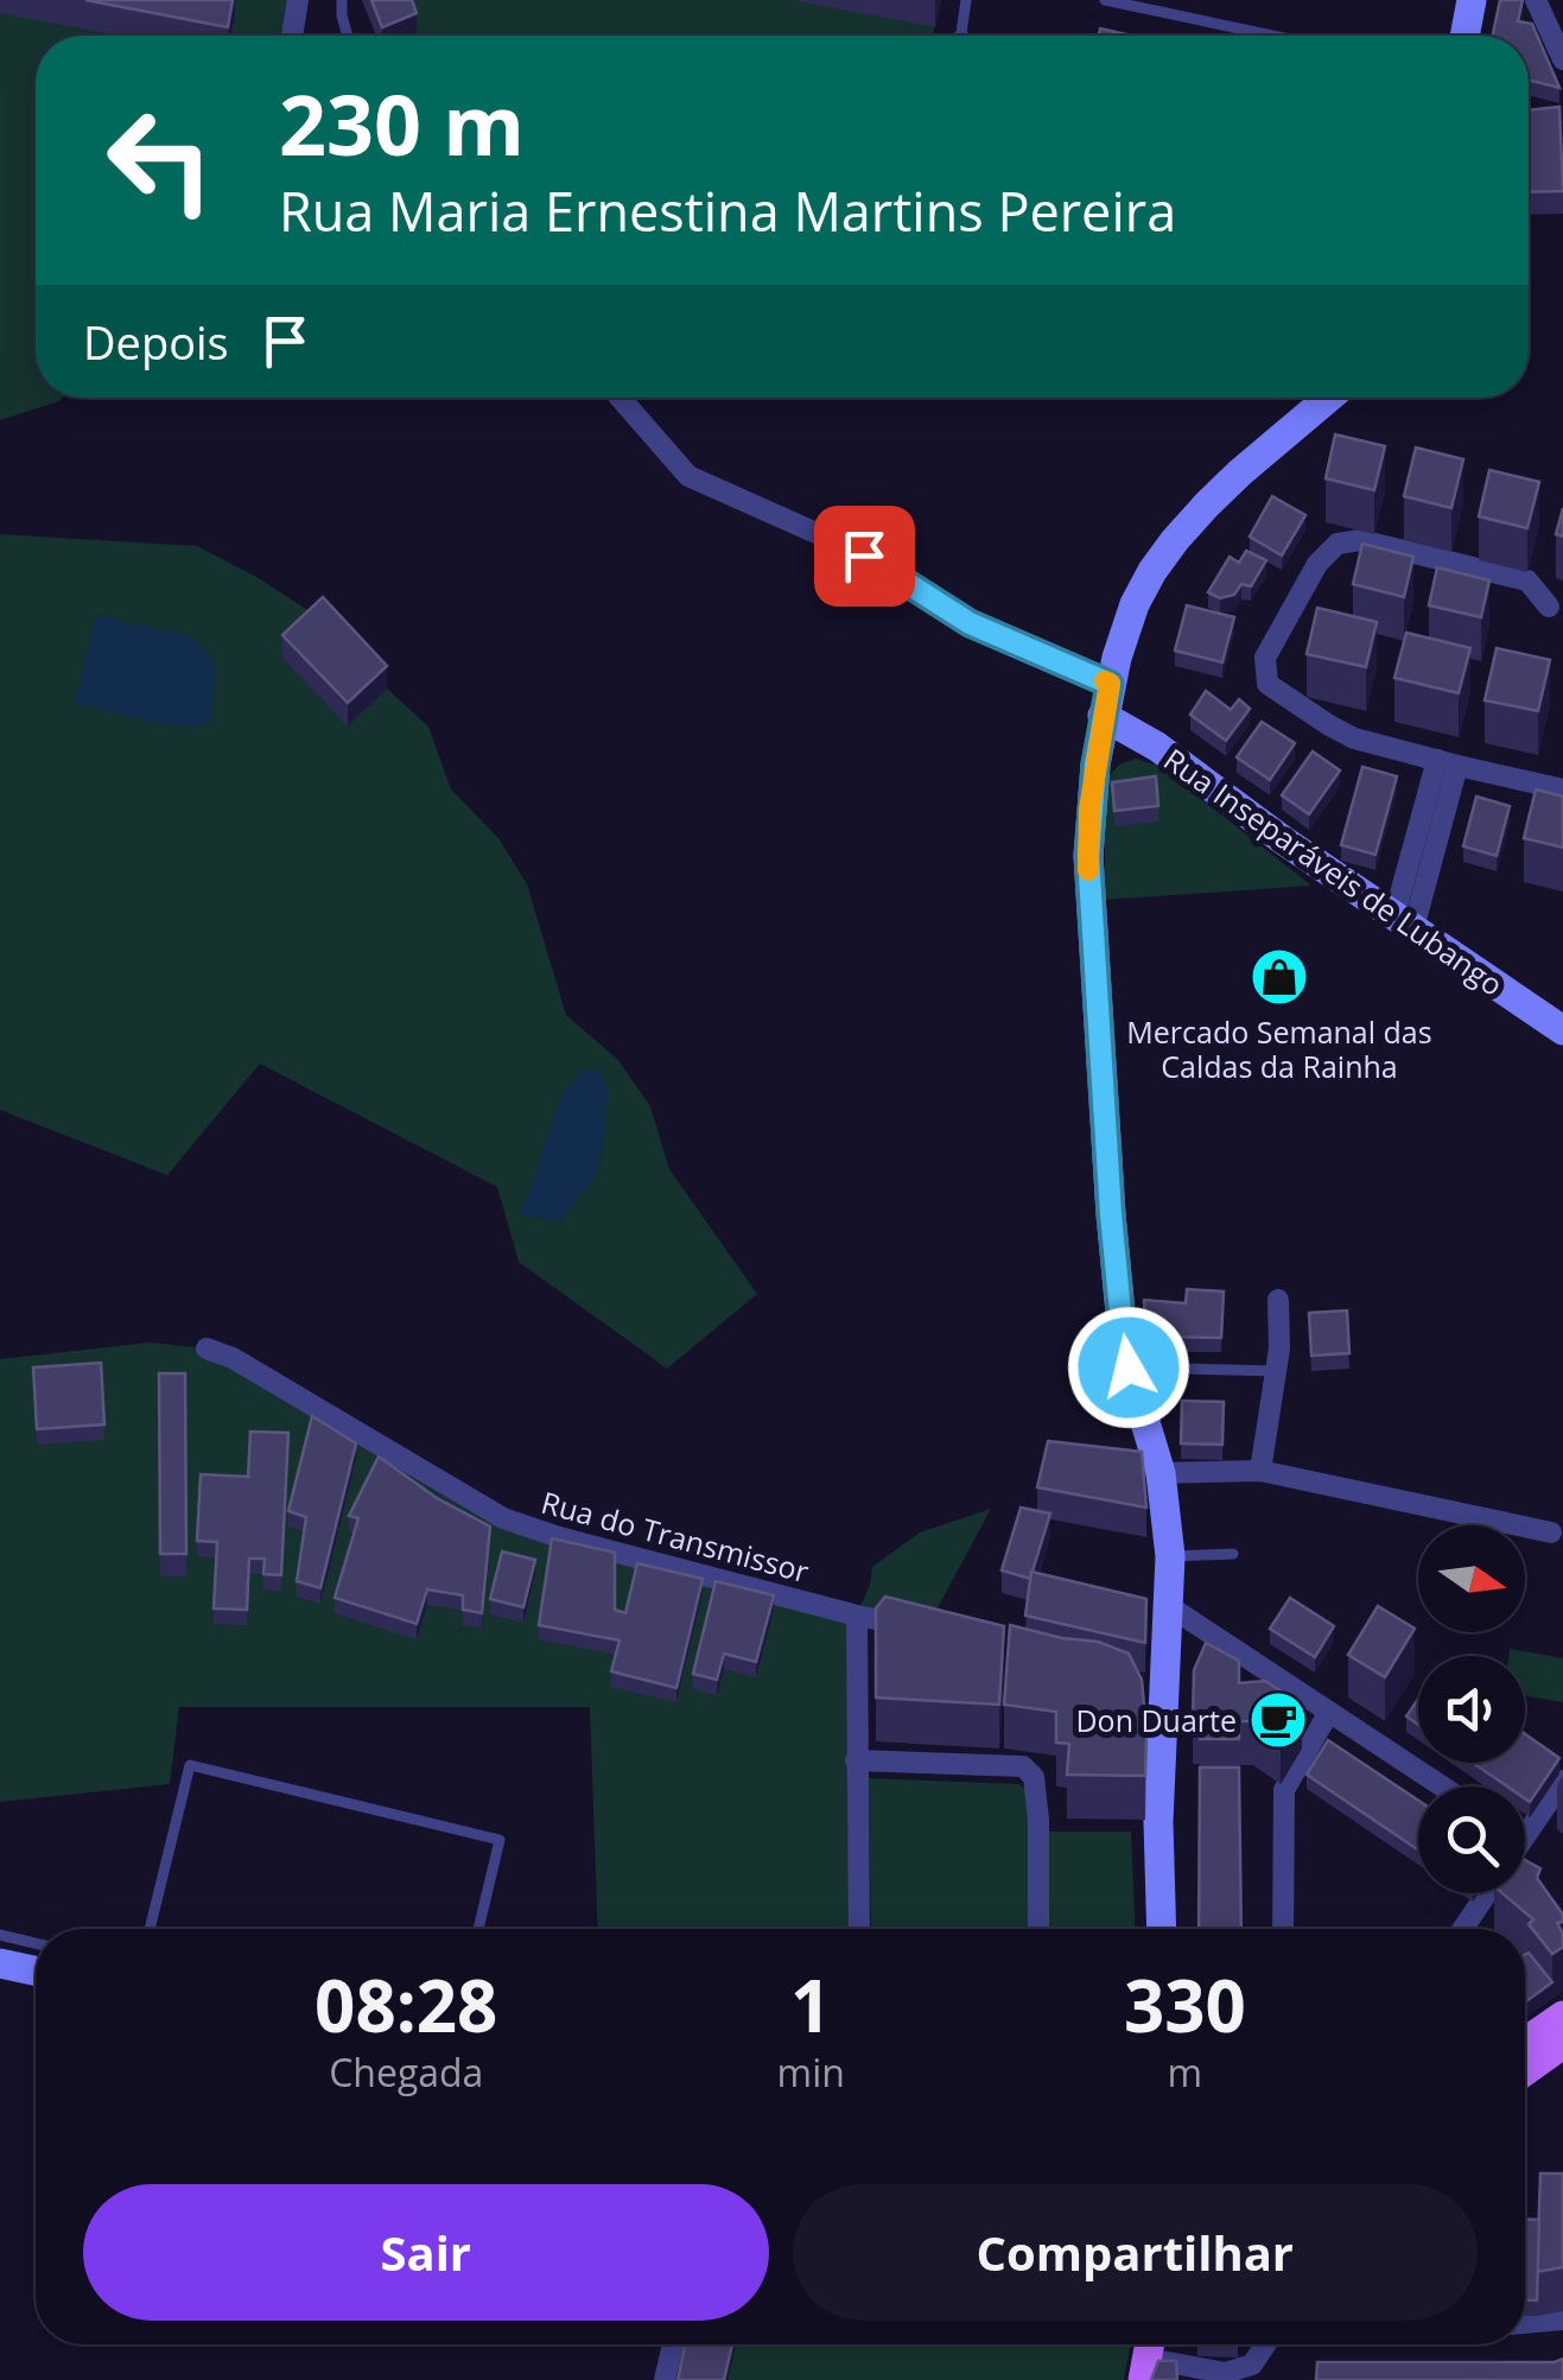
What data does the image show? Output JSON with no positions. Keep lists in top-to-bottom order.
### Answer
{
  "streets": {
    "main road": ["Rua Inseparáveis de Lubango"],
    "street": ["Rua do Transmissor"]
  },
  "places": {
    "shop": ["Mercado Semanal das Caldas da Rainha"],
    "cafe": ["Don Duarte"]
  },
  "north": "right",
  "page": {
    "turn": ["230 m", "Rua Maria Ernestina Martins Pereira"],
    "then": "Depois",
    "eta": [
      "08:28",
      "Chegada",
      "1",
      "min",
      "330",
      "m"
    ],
    "buttons": ["Sair", "Compartilhar"]
  }
}
